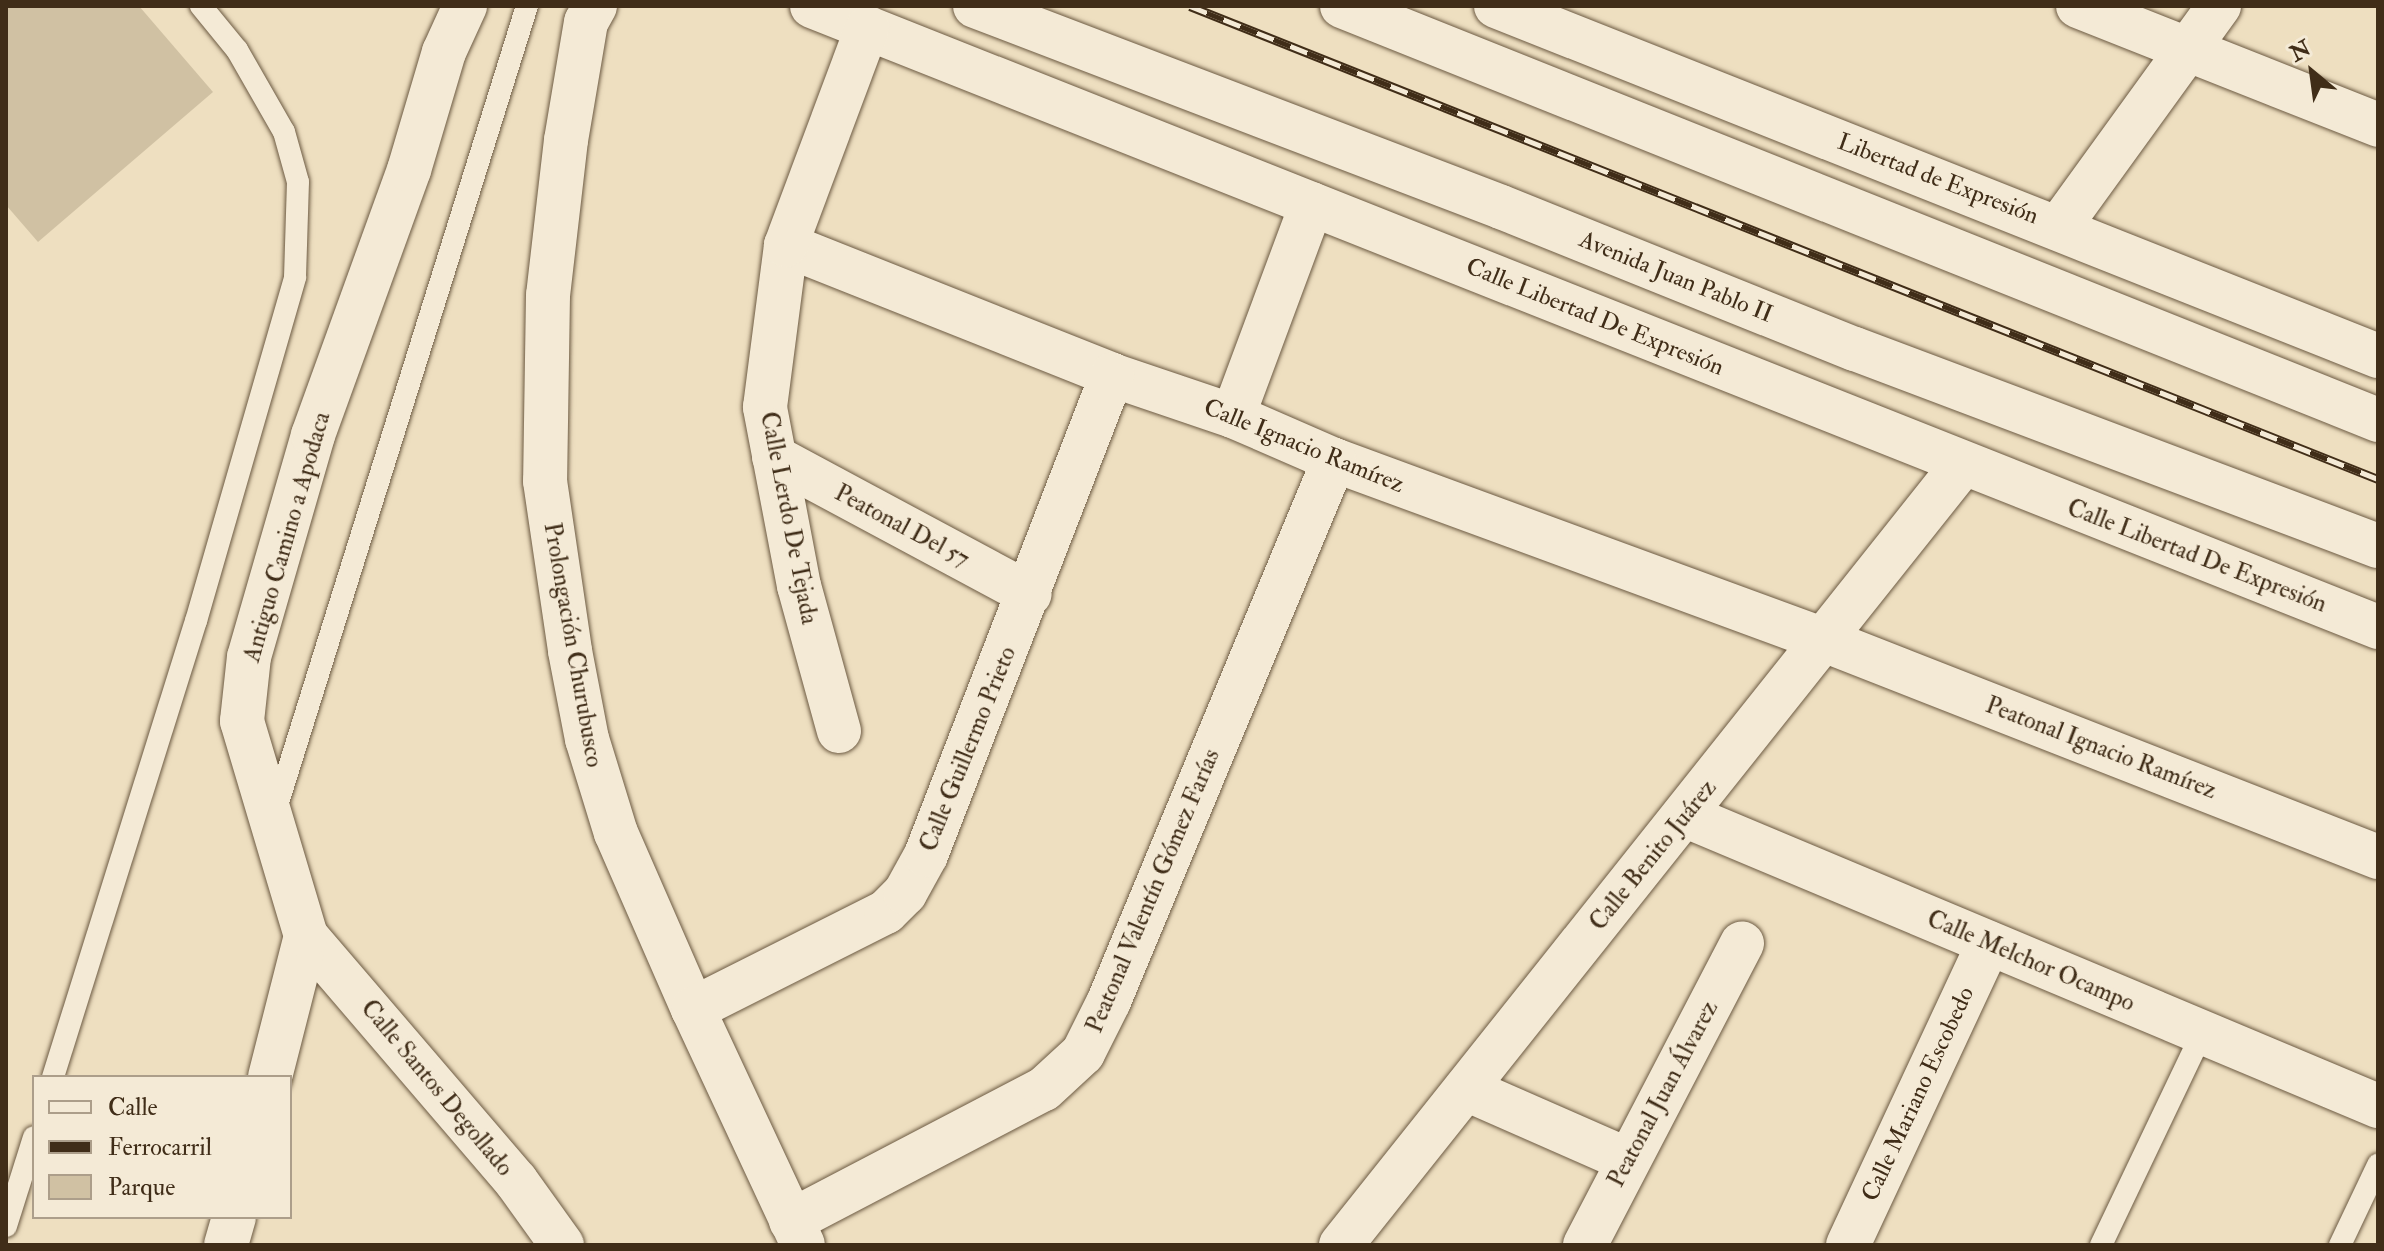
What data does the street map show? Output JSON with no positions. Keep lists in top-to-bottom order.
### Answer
{
  "streets": {
    "street": [
      "Libertad de Expresión",
      "Avenida Juan Pablo II",
      "Calle Libertad De Expresión",
      "Calle Ignacio Ramírez",
      "Calle Lerdo De Tejada",
      "Peatonal Del 57",
      "Antiguo Camino a Apodaca",
      "Prolongación Churubusco",
      "Peatonal Ignacio Ramírez",
      "Calle Guillermo Prieto",
      "Calle Benito Juárez",
      "Peatonal Valentín Gómez Farías",
      "Calle Melchor Ocampo",
      "Calle Santos Degollado",
      "Peatonal Juan Álvarez",
      "Calle Mariano Escobedo"
    ]
  },
  "crossings": [
    ["Calle Libertad De Expresión", "Calle Lerdo De Tejada"],
    ["Calle Libertad De Expresión", "Calle Benito Juárez"],
    ["Calle Ignacio Ramírez", "Calle Lerdo De Tejada"],
    ["Calle Ignacio Ramírez", "Peatonal Ignacio Ramírez"],
    ["Calle Ignacio Ramírez", "Calle Guillermo Prieto"],
    ["Calle Ignacio Ramírez", "Calle Benito Juárez"],
    ["Calle Ignacio Ramírez", "Peatonal Valentín Gómez Farías"],
    ["Calle Lerdo De Tejada", "Peatonal Del 57"],
    ["Peatonal Del 57", "Calle Guillermo Prieto"],
    ["Antiguo Camino a Apodaca", "Calle Santos Degollado"],
    ["Prolongación Churubusco", "Calle Guillermo Prieto"],
    ["Prolongación Churubusco", "Peatonal Valentín Gómez Farías"],
    ["Peatonal Ignacio Ramírez", "Calle Benito Juárez"],
    ["Calle Benito Juárez", "Calle Melchor Ocampo"],
    ["Calle Melchor Ocampo", "Calle Mariano Escobedo"]
  ],
  "legend": ["Calle", "Ferrocarril", "Parque"],
  "north": "top left"
}
